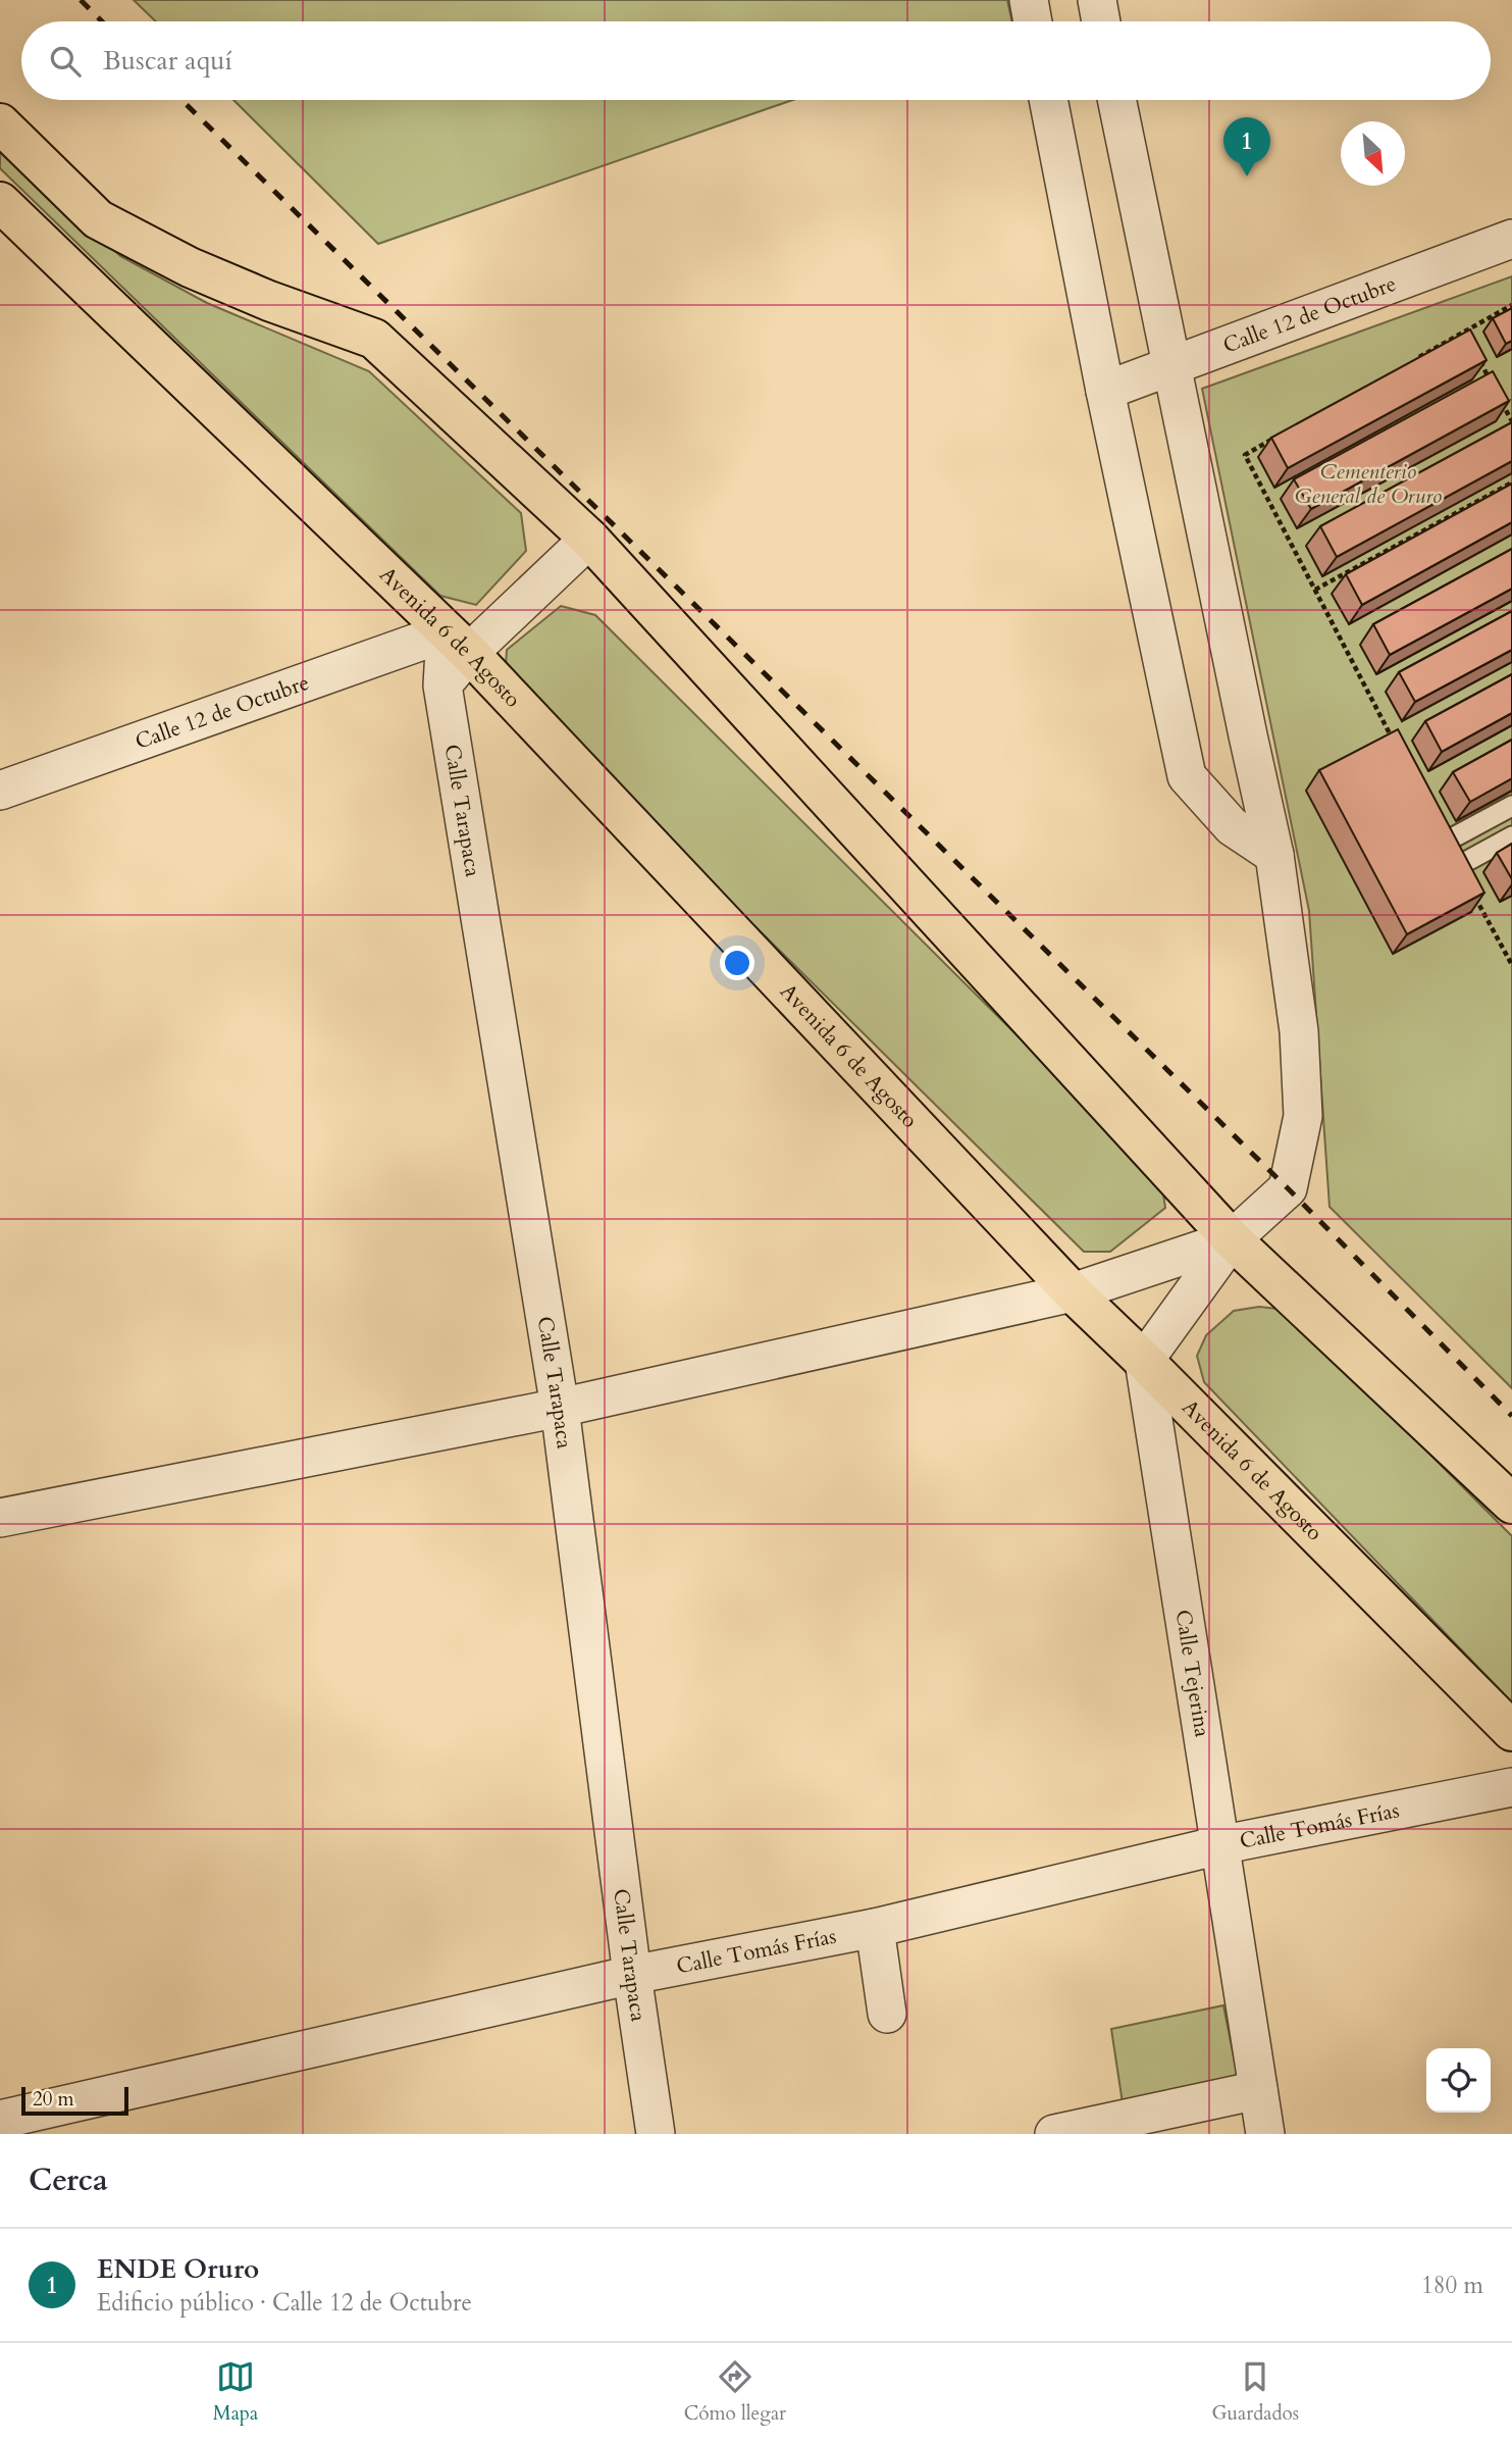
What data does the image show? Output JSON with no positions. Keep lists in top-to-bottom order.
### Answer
{
  "streets": {
    "main road": ["Avenida 6 de Agosto"],
    "street": [
      "Calle 12 de Octubre",
      "Calle Tarapaca",
      "Calle Tejerina",
      "Calle Tomás Frías"
    ]
  },
  "crossings": [
    ["Calle 12 de Octubre", "Avenida 6 de Agosto"],
    ["Calle 12 de Octubre", "Calle Tarapaca"],
    ["Avenida 6 de Agosto", "Calle Tarapaca"],
    ["Avenida 6 de Agosto", "Calle Tejerina"],
    ["Calle Tarapaca", "Calle Tomás Frías"],
    ["Calle Tejerina", "Calle Tomás Frías"]
  ],
  "parks": ["Cementerio General de Oruro"],
  "scale_bar": "20 m",
  "north": "bottom right",
  "page": {
    "search": "Buscar aquí",
    "pins": "1",
    "scale": "20 m",
    "heading": "Cerca",
    "list": [
      {
        "mark": "1",
        "name": "ENDE Oruro",
        "note": "Edificio público · Calle 12 de Octubre",
        "value": "180 m"
      }
    ],
    "nav": ["Mapa", "Cómo llegar", "Guardados"]
  }
}
